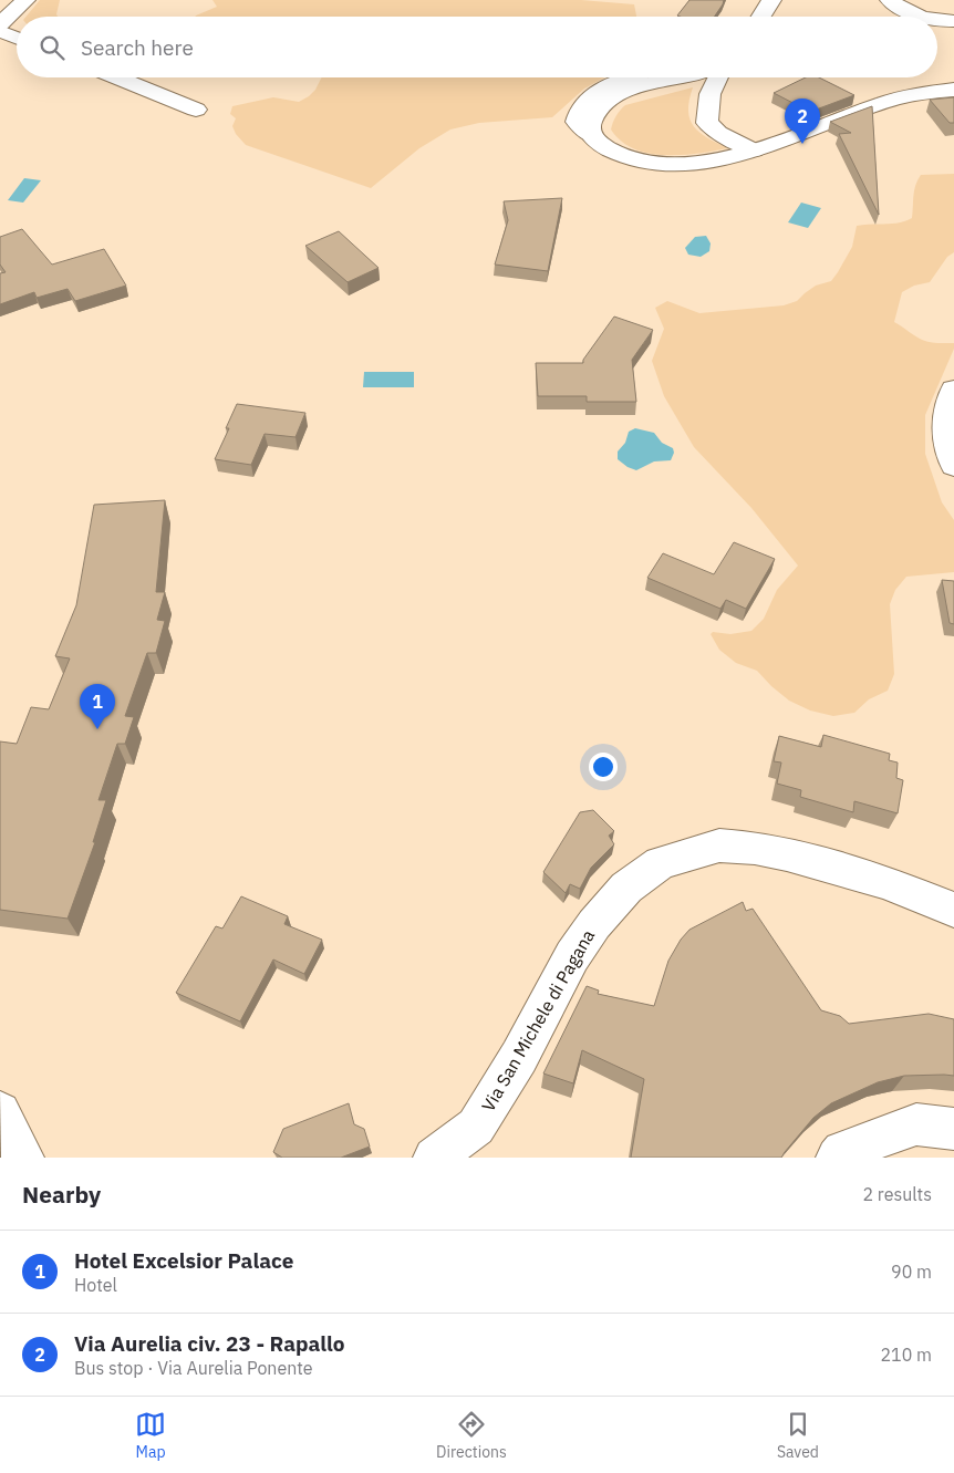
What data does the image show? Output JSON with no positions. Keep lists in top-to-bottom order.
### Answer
{
  "streets": {
    "main road": ["Via San Michele di Pagana"]
  },
  "page": {
    "search": "Search here",
    "pins": ["2", "1"],
    "heading": ["Nearby", "2 results"],
    "list": [
      {
        "mark": "1",
        "name": "Hotel Excelsior Palace",
        "note": "Hotel",
        "value": "90 m"
      },
      {
        "mark": "2",
        "name": "Via Aurelia civ. 23 - Rapallo",
        "note": "Bus stop · Via Aurelia Ponente",
        "value": "210 m"
      }
    ],
    "nav": ["Map", "Directions", "Saved"]
  }
}
